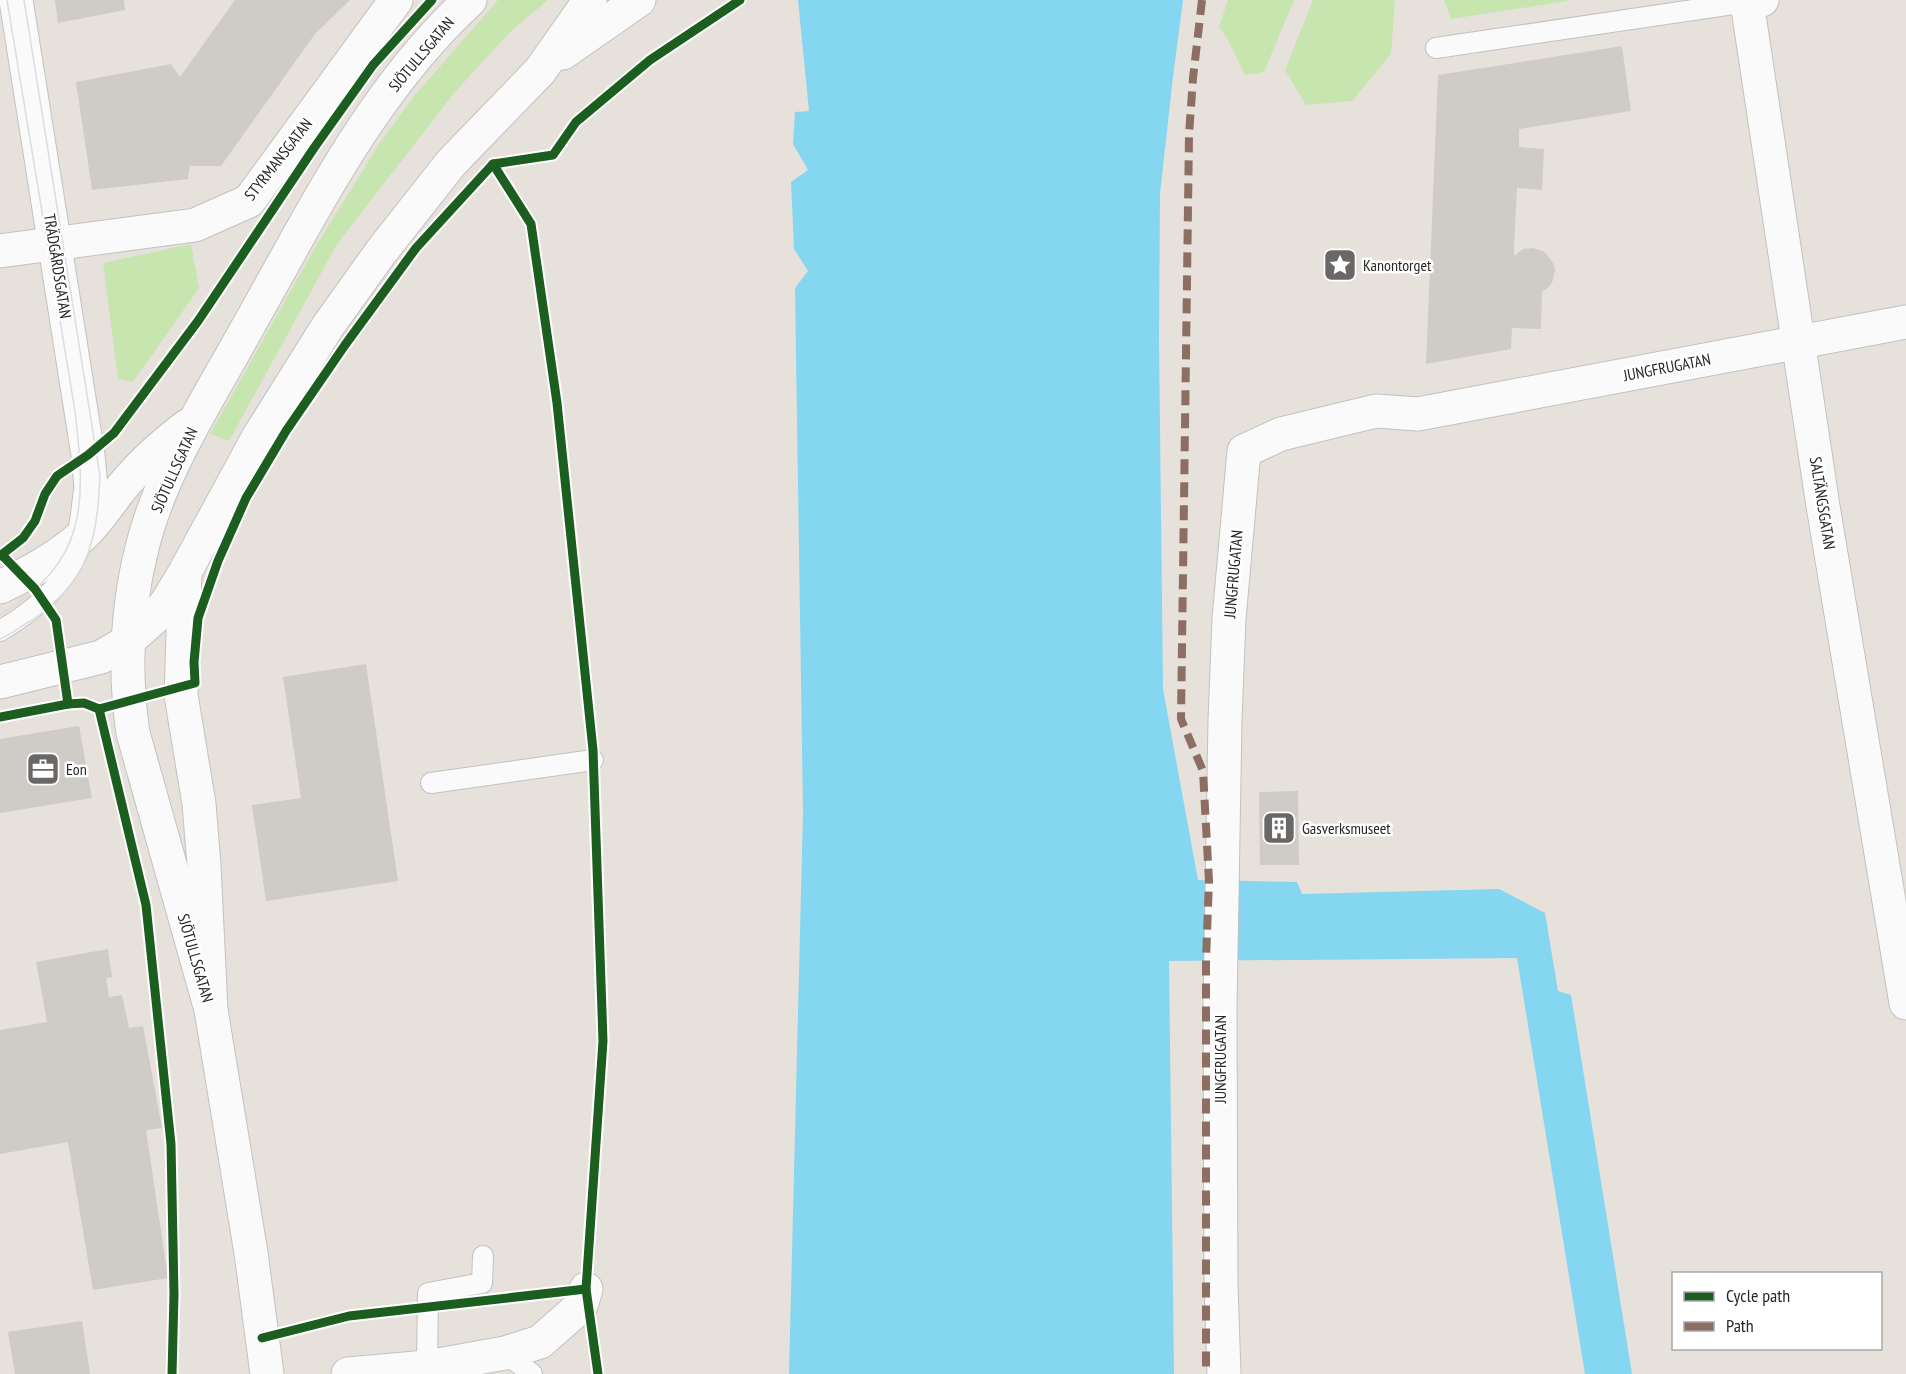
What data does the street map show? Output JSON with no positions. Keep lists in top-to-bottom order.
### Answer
{
  "streets": {
    "street": [
      "SJÖTULLSGATAN",
      "STYRMANSGATAN",
      "TRÄDGÅRDSGATAN",
      "JUNGFRUGATAN",
      "SALTÄNGSGATAN"
    ]
  },
  "crossings": [
    ["STYRMANSGATAN", "TRÄDGÅRDSGATAN"],
    ["JUNGFRUGATAN", "SALTÄNGSGATAN"]
  ],
  "places": {
    "place": ["Kanontorget"],
    "office": ["Eon"],
    "building": ["Gasverksmuseet"]
  },
  "legend": ["Cycle path", "Path"]
}
